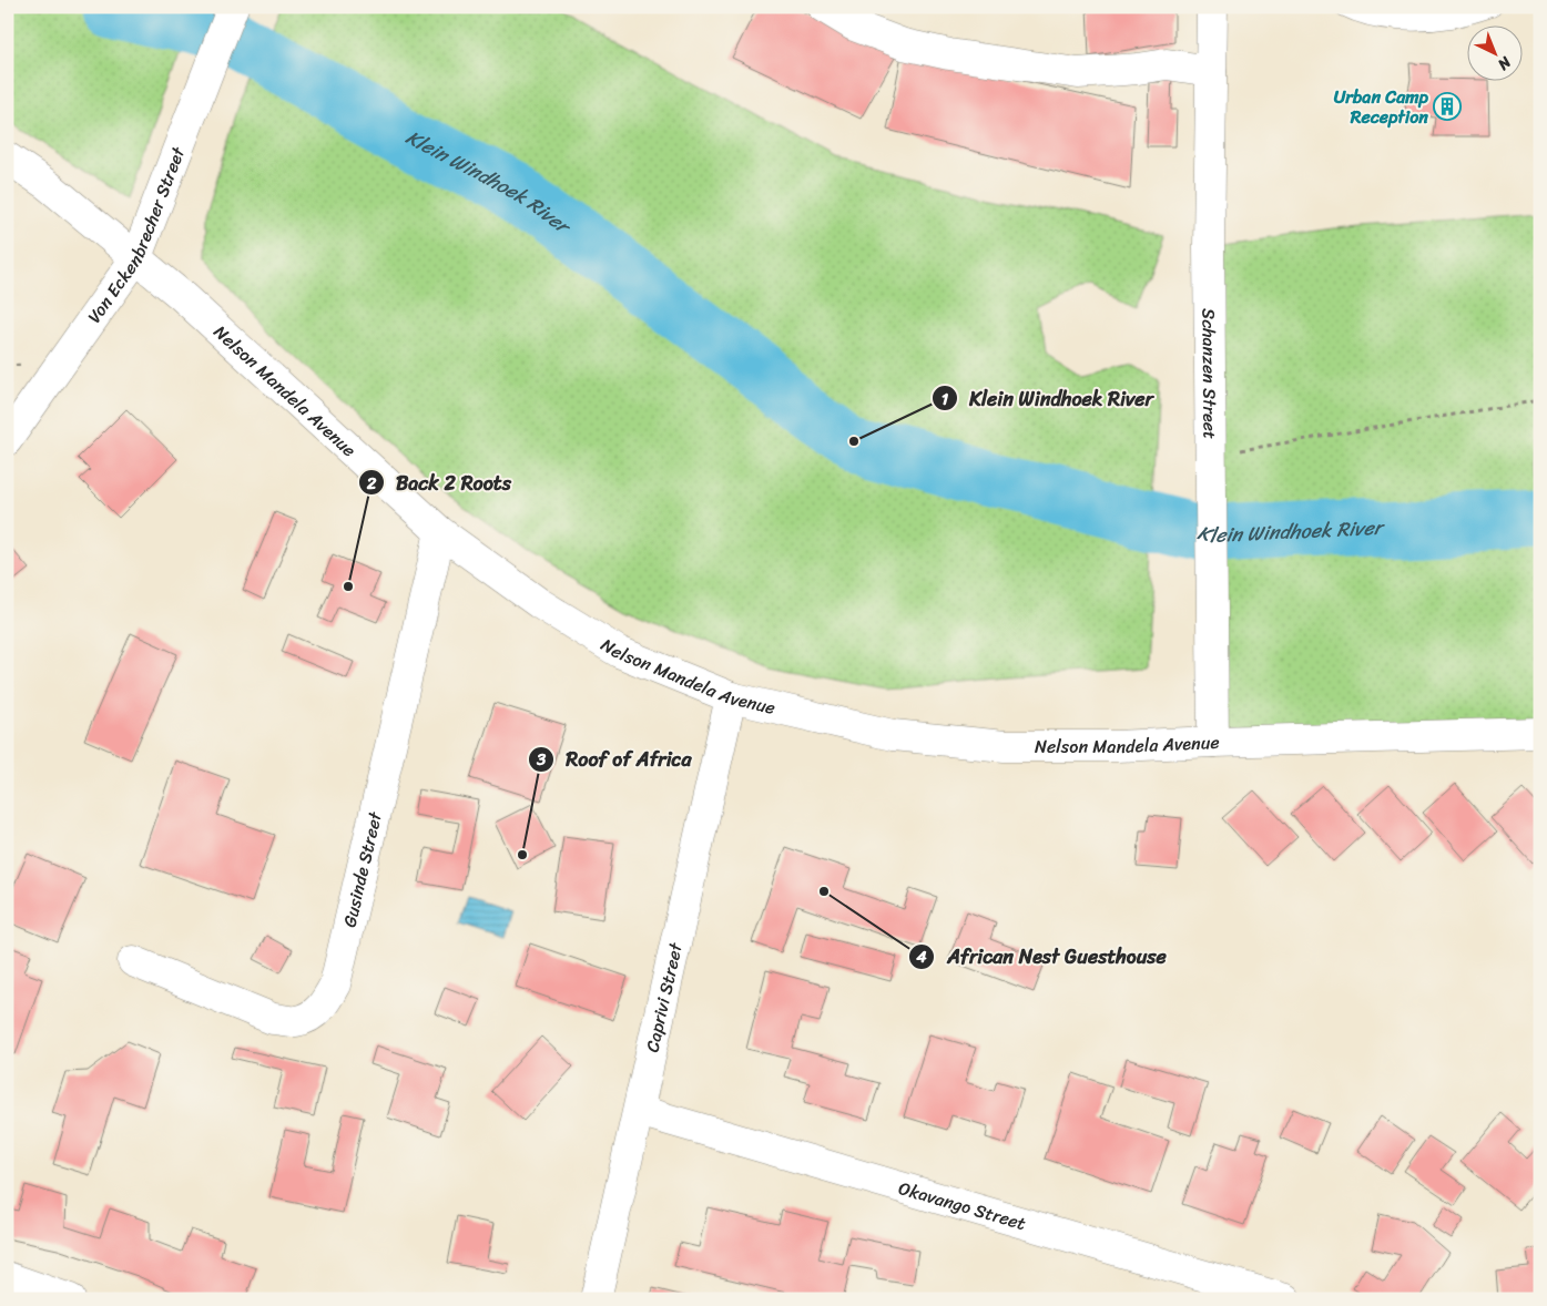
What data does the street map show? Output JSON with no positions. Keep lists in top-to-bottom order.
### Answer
{
  "streets": {
    "street": [
      "Von Eckenbrecher Street",
      "Schanzen Street",
      "Nelson Mandela Avenue",
      "Gusinde Street",
      "Caprivi Street",
      "Okavango Street"
    ]
  },
  "crossings": [
    ["Von Eckenbrecher Street", "Nelson Mandela Avenue"],
    ["Schanzen Street", "Nelson Mandela Avenue"],
    ["Nelson Mandela Avenue", "Gusinde Street"],
    ["Nelson Mandela Avenue", "Caprivi Street"],
    ["Caprivi Street", "Okavango Street"]
  ],
  "water": ["Klein Windhoek River"],
  "places": {
    "building": ["Urban Camp Reception"],
    "other": [
      "Klein Windhoek River",
      "Back 2 Roots",
      "Roof of Africa",
      "African Nest Guesthouse"
    ]
  },
  "north": "bottom right"
}
